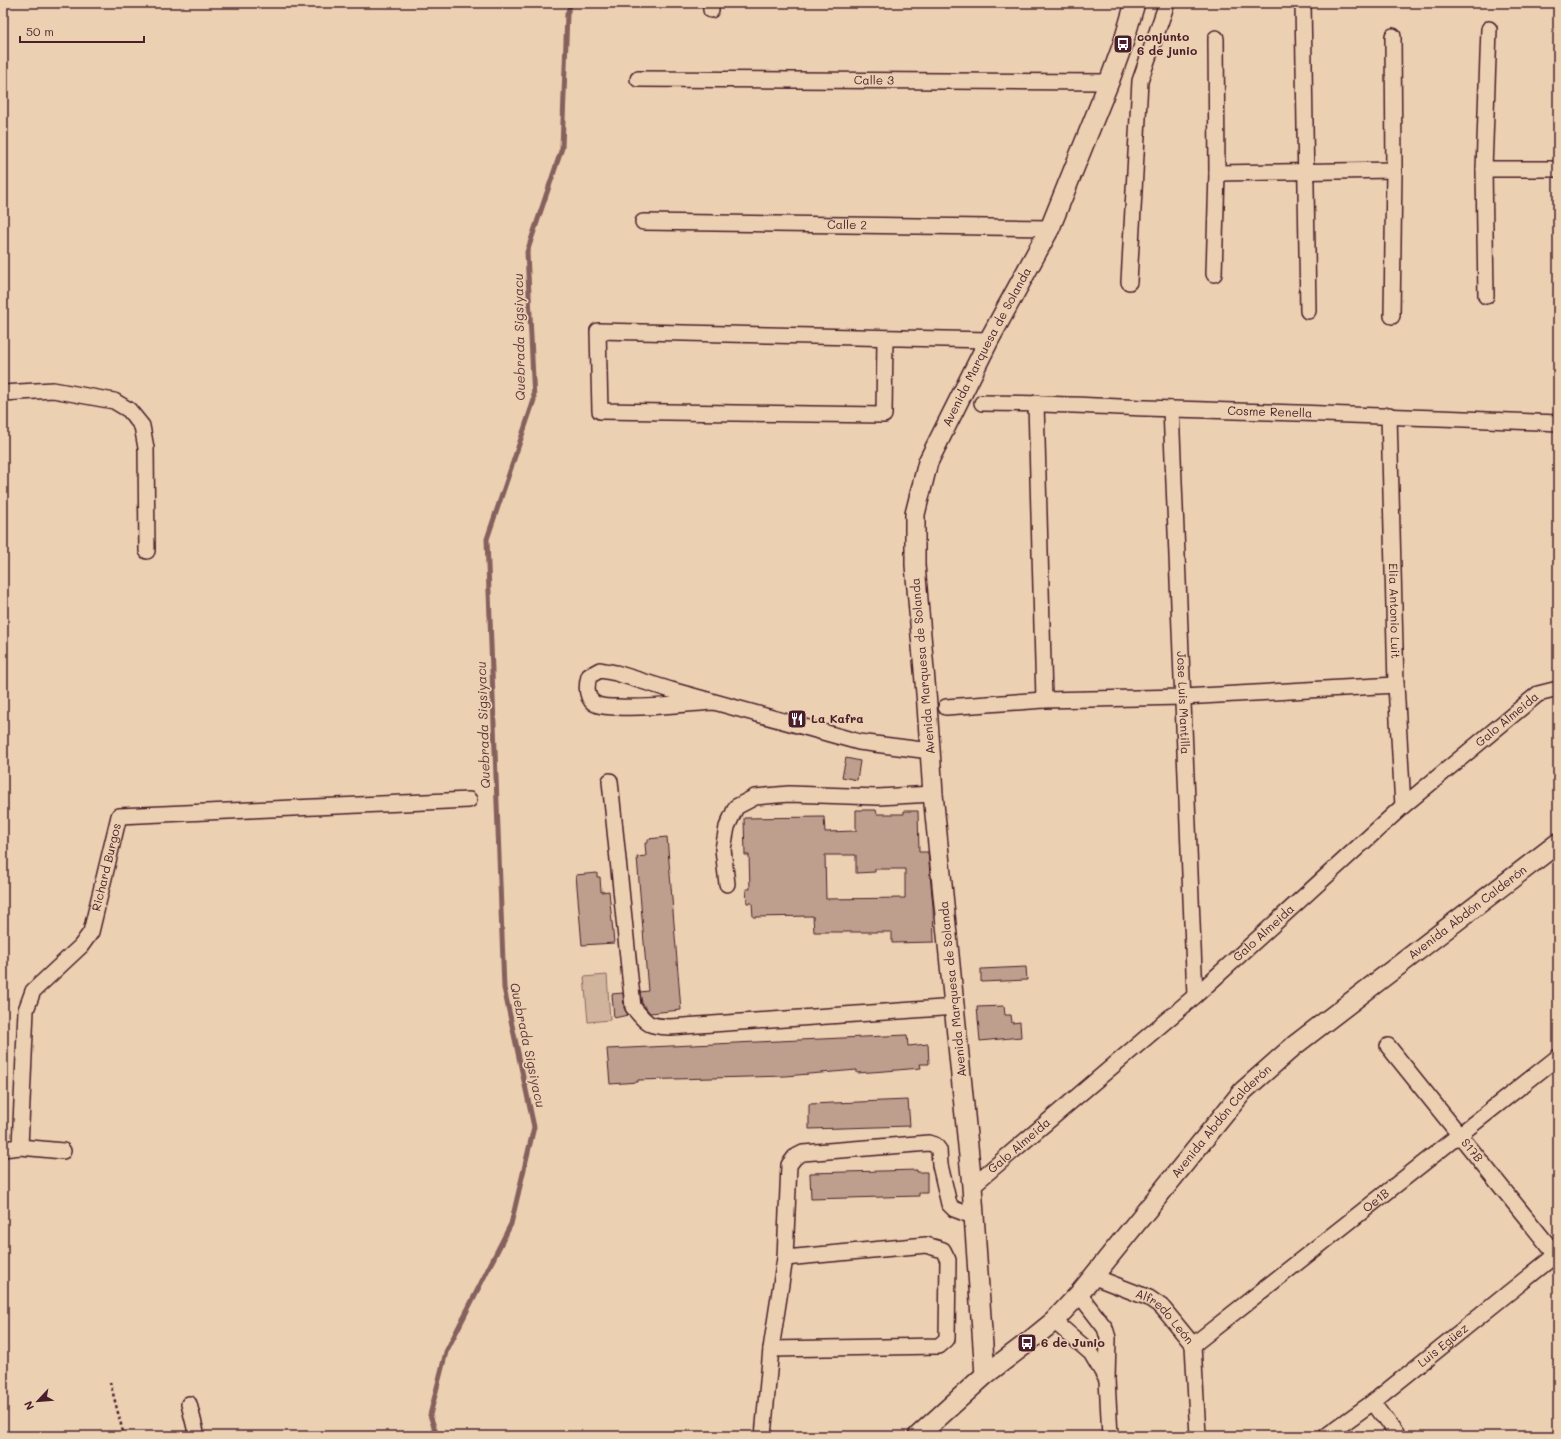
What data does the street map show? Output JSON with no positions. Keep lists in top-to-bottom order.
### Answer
{
  "streets": {
    "street": [
      "Calle 3",
      "Calle 2",
      "Avenida Marquesa de Solanda",
      "Cosme Renella",
      "Elia Antonio Luit",
      "Jose Luis Mantilla",
      "Galo Almeida",
      "Richard Burgos",
      "Avenida Abdón Calderón",
      "S17B",
      "Oe1B",
      "Alfredo León",
      "Luis Egüez"
    ]
  },
  "crossings": [
    ["Calle 3", "Avenida Marquesa de Solanda"],
    ["Calle 2", "Avenida Marquesa de Solanda"],
    ["Avenida Marquesa de Solanda", "Galo Almeida"],
    ["Avenida Marquesa de Solanda", "Avenida Abdón Calderón"],
    ["Cosme Renella", "Elia Antonio Luit"],
    ["Cosme Renella", "Jose Luis Mantilla"],
    ["Elia Antonio Luit", "Galo Almeida"],
    ["Jose Luis Mantilla", "Galo Almeida"],
    ["Avenida Abdón Calderón", "Alfredo León"],
    ["S17B", "Oe1B"],
    ["S17B", "Luis Egüez"],
    ["Oe1B", "Alfredo León"]
  ],
  "water": ["Quebrada Sigsiyacu"],
  "places": {
    "bus stop": ["conjunto 6 de junio", "6 de Junio"],
    "restaurant": ["La Kafra"]
  },
  "scale_bar": "50 m",
  "north": "bottom left"
}
